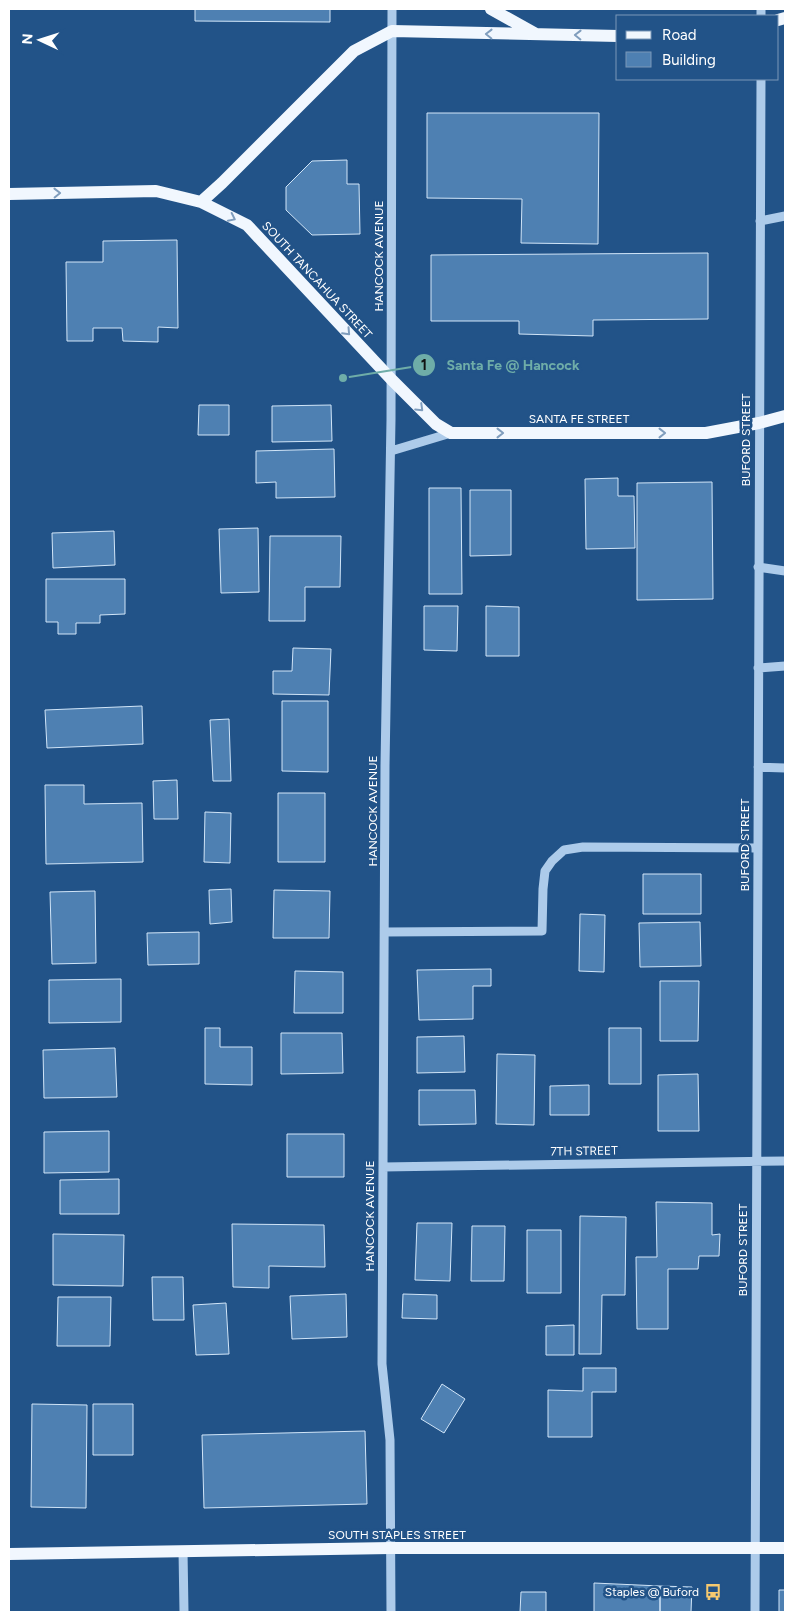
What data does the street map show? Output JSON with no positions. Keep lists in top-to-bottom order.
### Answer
{
  "streets": {
    "main road": ["SOUTH TANCAHUA STREET", "SANTA FE STREET", "SOUTH STAPLES STREET"],
    "street": ["HANCOCK AVENUE", "BUFORD STREET", "7TH STREET"]
  },
  "crossings": [
    ["HANCOCK AVENUE", "SOUTH TANCAHUA STREET"],
    ["HANCOCK AVENUE", "7TH STREET"],
    ["HANCOCK AVENUE", "SOUTH STAPLES STREET"],
    ["SANTA FE STREET", "BUFORD STREET"],
    ["BUFORD STREET", "7TH STREET"],
    ["BUFORD STREET", "SOUTH STAPLES STREET"]
  ],
  "one_way": ["SOUTH TANCAHUA STREET", "SANTA FE STREET"],
  "places": {
    "other": ["Santa Fe @ Hancock"],
    "bus stop": ["Staples @ Buford"]
  },
  "legend": ["Road", "Building"],
  "north": "left"
}
